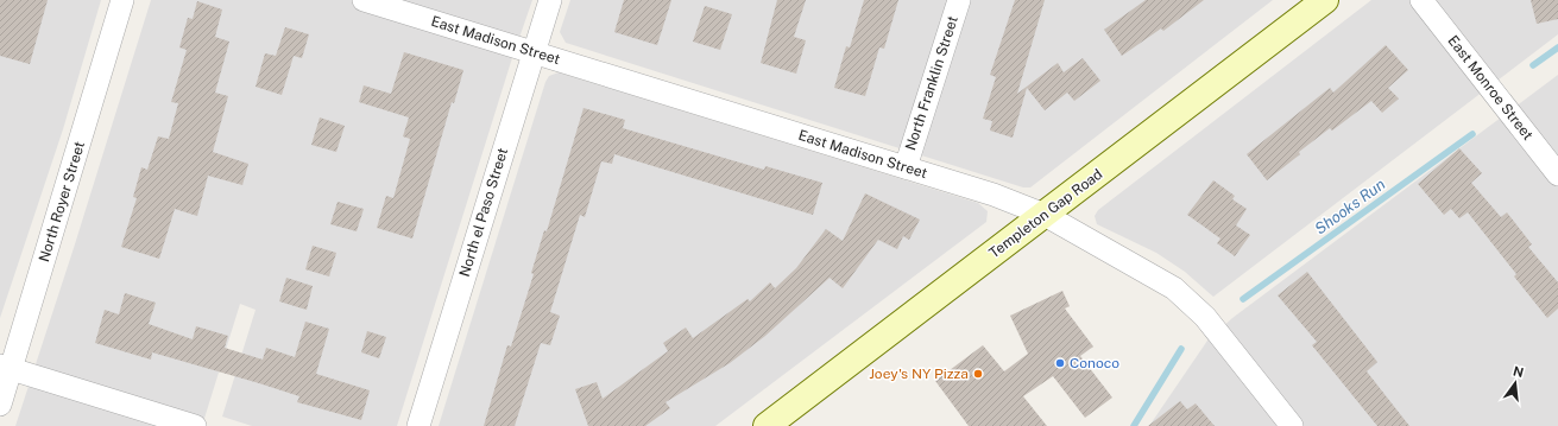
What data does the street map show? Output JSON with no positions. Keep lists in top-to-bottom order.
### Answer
{
  "streets": {
    "street": [
      "East Madison Street",
      "North Franklin Street",
      "East Monroe Street",
      "North Royer Street",
      "North el Paso Street",
      "Templeton Gap Road"
    ]
  },
  "crossings": [
    ["East Madison Street", "North Franklin Street"],
    ["East Madison Street", "North el Paso Street"],
    ["East Madison Street", "Templeton Gap Road"]
  ],
  "water": ["Shooks Run"],
  "places": ["Conoco", "Joey's NY Pizza"],
  "north": "top"
}
